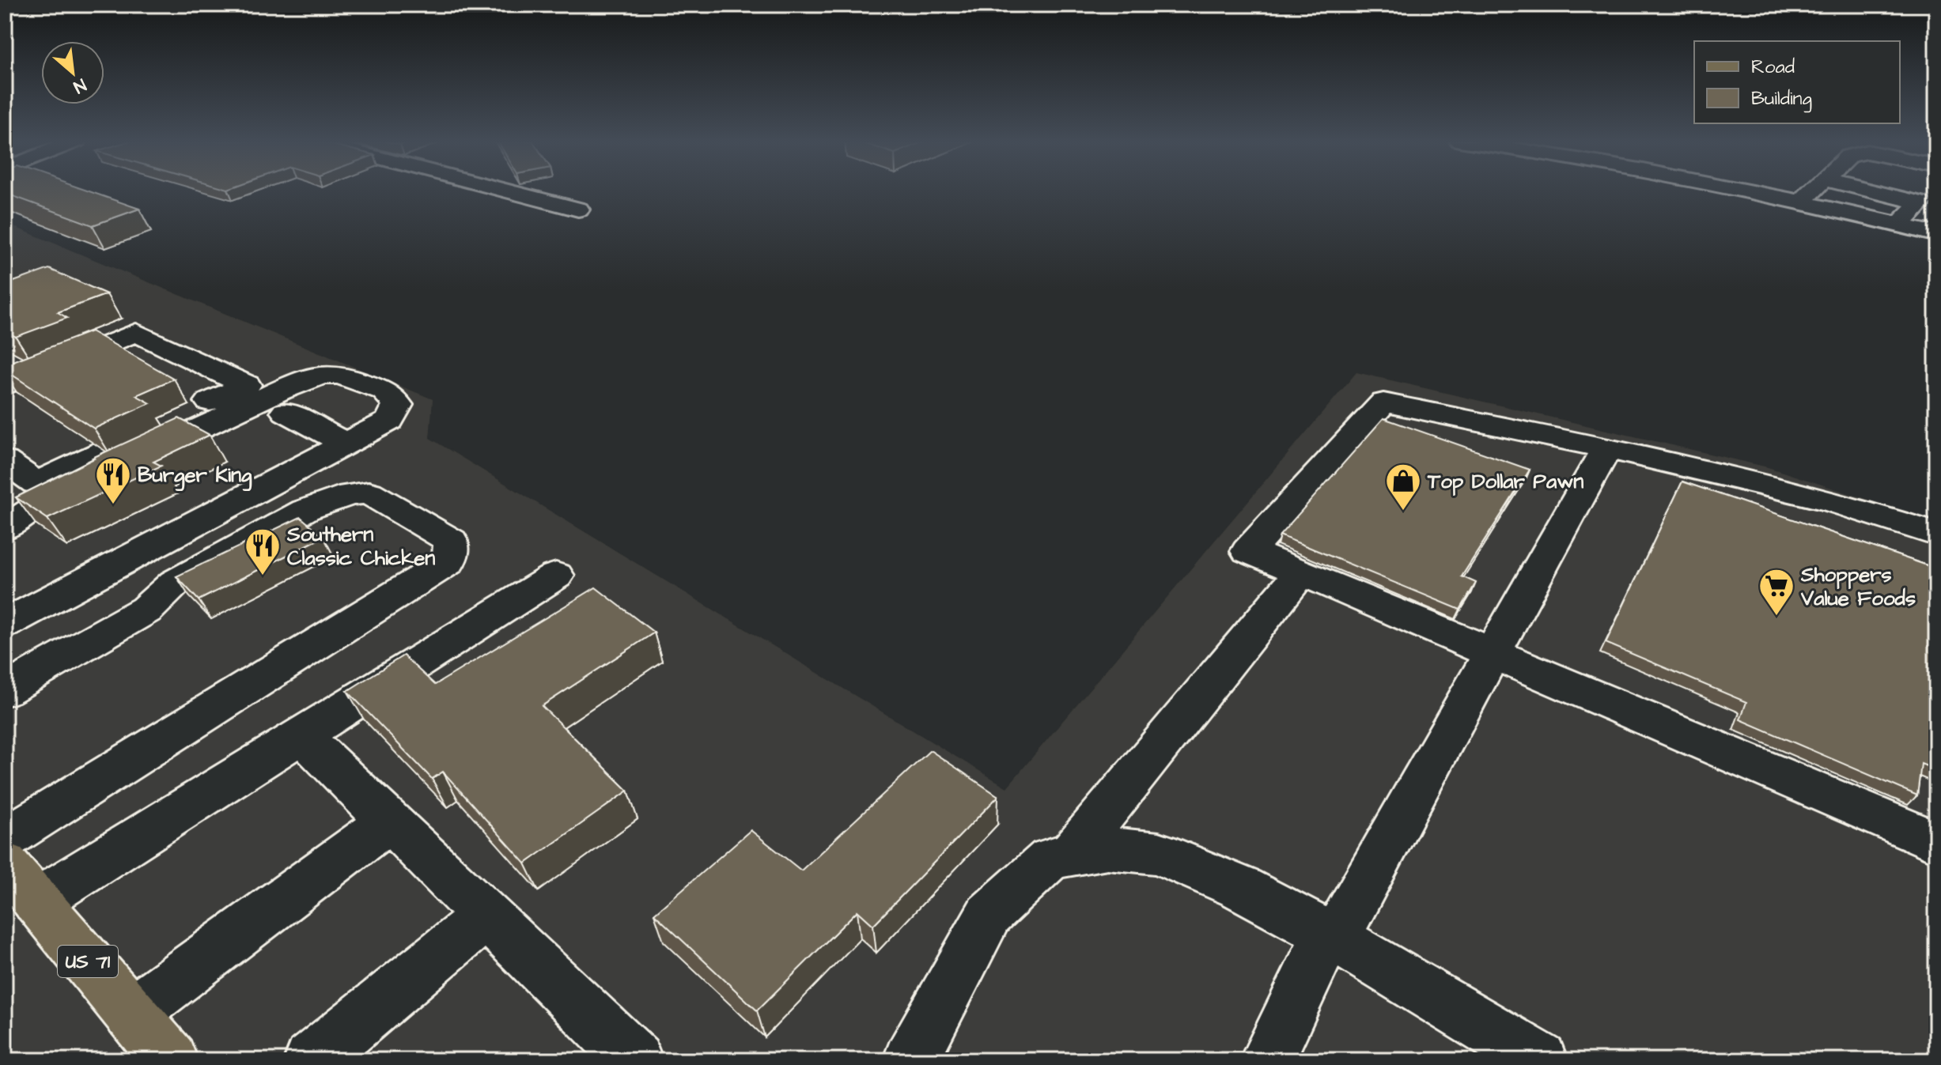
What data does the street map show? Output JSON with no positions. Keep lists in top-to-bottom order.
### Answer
{
  "streets": {
    "main road": ["US 71"]
  },
  "places": {
    "restaurant": ["Burger King", "Southern Classic Chicken"],
    "shop": ["Top Dollar Pawn"],
    "supermarket": ["Shoppers Value Foods"]
  },
  "legend": ["Road", "Building"],
  "north": "bottom right"
}
